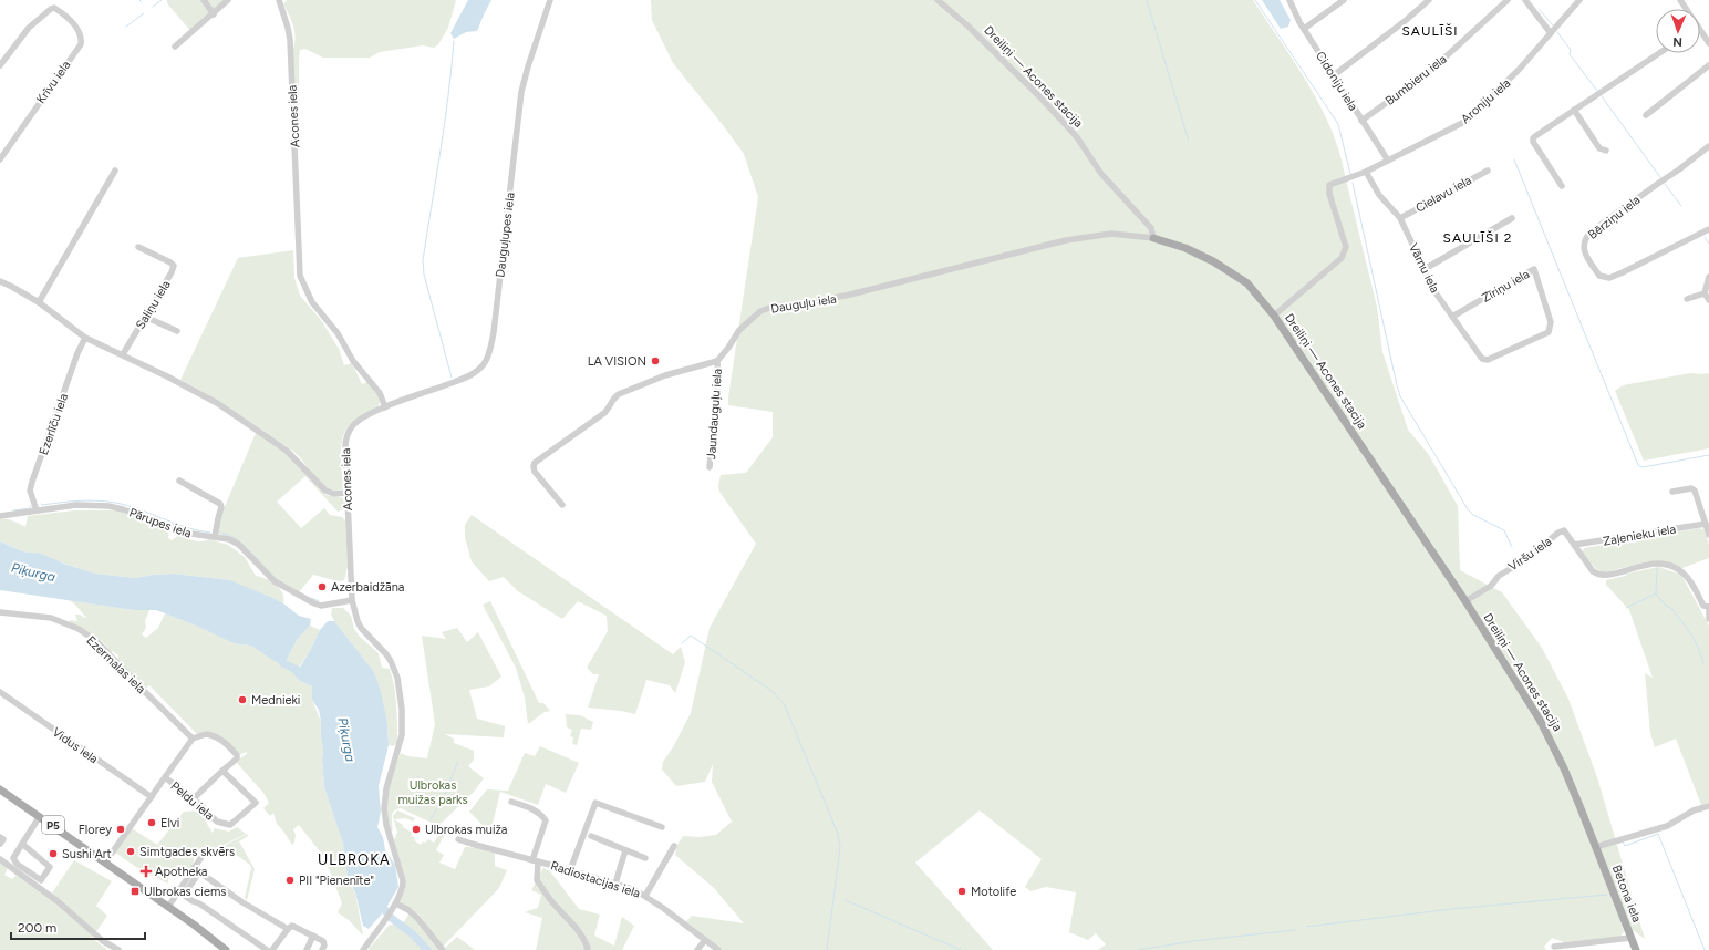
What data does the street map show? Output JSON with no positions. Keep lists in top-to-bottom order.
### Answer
{
  "streets": {
    "main road": ["Dreiliņi — Acones stacija", "P5", "Betona iela"],
    "street": [
      "Bumbieru iela",
      "Cidoniju iela",
      "Krīvu iela",
      "Aroniju iela",
      "Acones iela",
      "Cielavu iela",
      "Bērziņu iela",
      "Dauguļupes iela",
      "Vārnu iela",
      "Zīriņu iela",
      "Dauguļu iela",
      "Saliņu iela",
      "Jaundauguļu iela",
      "Ezerlīču iela",
      "Pārupes iela",
      "Zaļenieku iela",
      "Viršu iela",
      "Ezermalas iela",
      "Vidus iela",
      "Peldu iela",
      "Radiostacijas iela"
    ]
  },
  "crossings": [
    ["Dreiliņi — Acones stacija", "Aroniju iela"],
    ["Dreiliņi — Acones stacija", "Dauguļu iela"],
    ["Dreiliņi — Acones stacija", "Viršu iela"],
    ["Dreiliņi — Acones stacija", "Betona iela"],
    ["Bumbieru iela", "Cidoniju iela"],
    ["Cidoniju iela", "Aroniju iela"],
    ["Aroniju iela", "Vārnu iela"],
    ["Acones iela", "Dauguļupes iela"],
    ["Acones iela", "Pārupes iela"],
    ["Cielavu iela", "Vārnu iela"],
    ["Vārnu iela", "Zīriņu iela"],
    ["Dauguļu iela", "Jaundauguļu iela"],
    ["Ezerlīču iela", "Pārupes iela"],
    ["Zaļenieku iela", "Viršu iela"],
    ["Ezermalas iela", "Peldu iela"],
    ["Vidus iela", "Peldu iela"],
    ["Peldu iela", "P5"]
  ],
  "districts": ["SAULĪŠI", "SAULĪŠI 2", "ULBROKA"],
  "water": ["Piķurga"],
  "parks": ["Ulbrokas muižas parks"],
  "places": {
    "other": [
      "LA VISION",
      "Azerbaidžāna",
      "Mednieki",
      "Elvi",
      "Florey",
      "Ulbrokas muiža",
      "Simtgades skvērs",
      "Sushi Art",
      "PII \"Pienenīte\"",
      "Motolife"
    ],
    "health": ["Apotheka"],
    "transit": ["Ulbrokas ciems"]
  },
  "scale_bar": "200 m",
  "north": "bottom"
}
